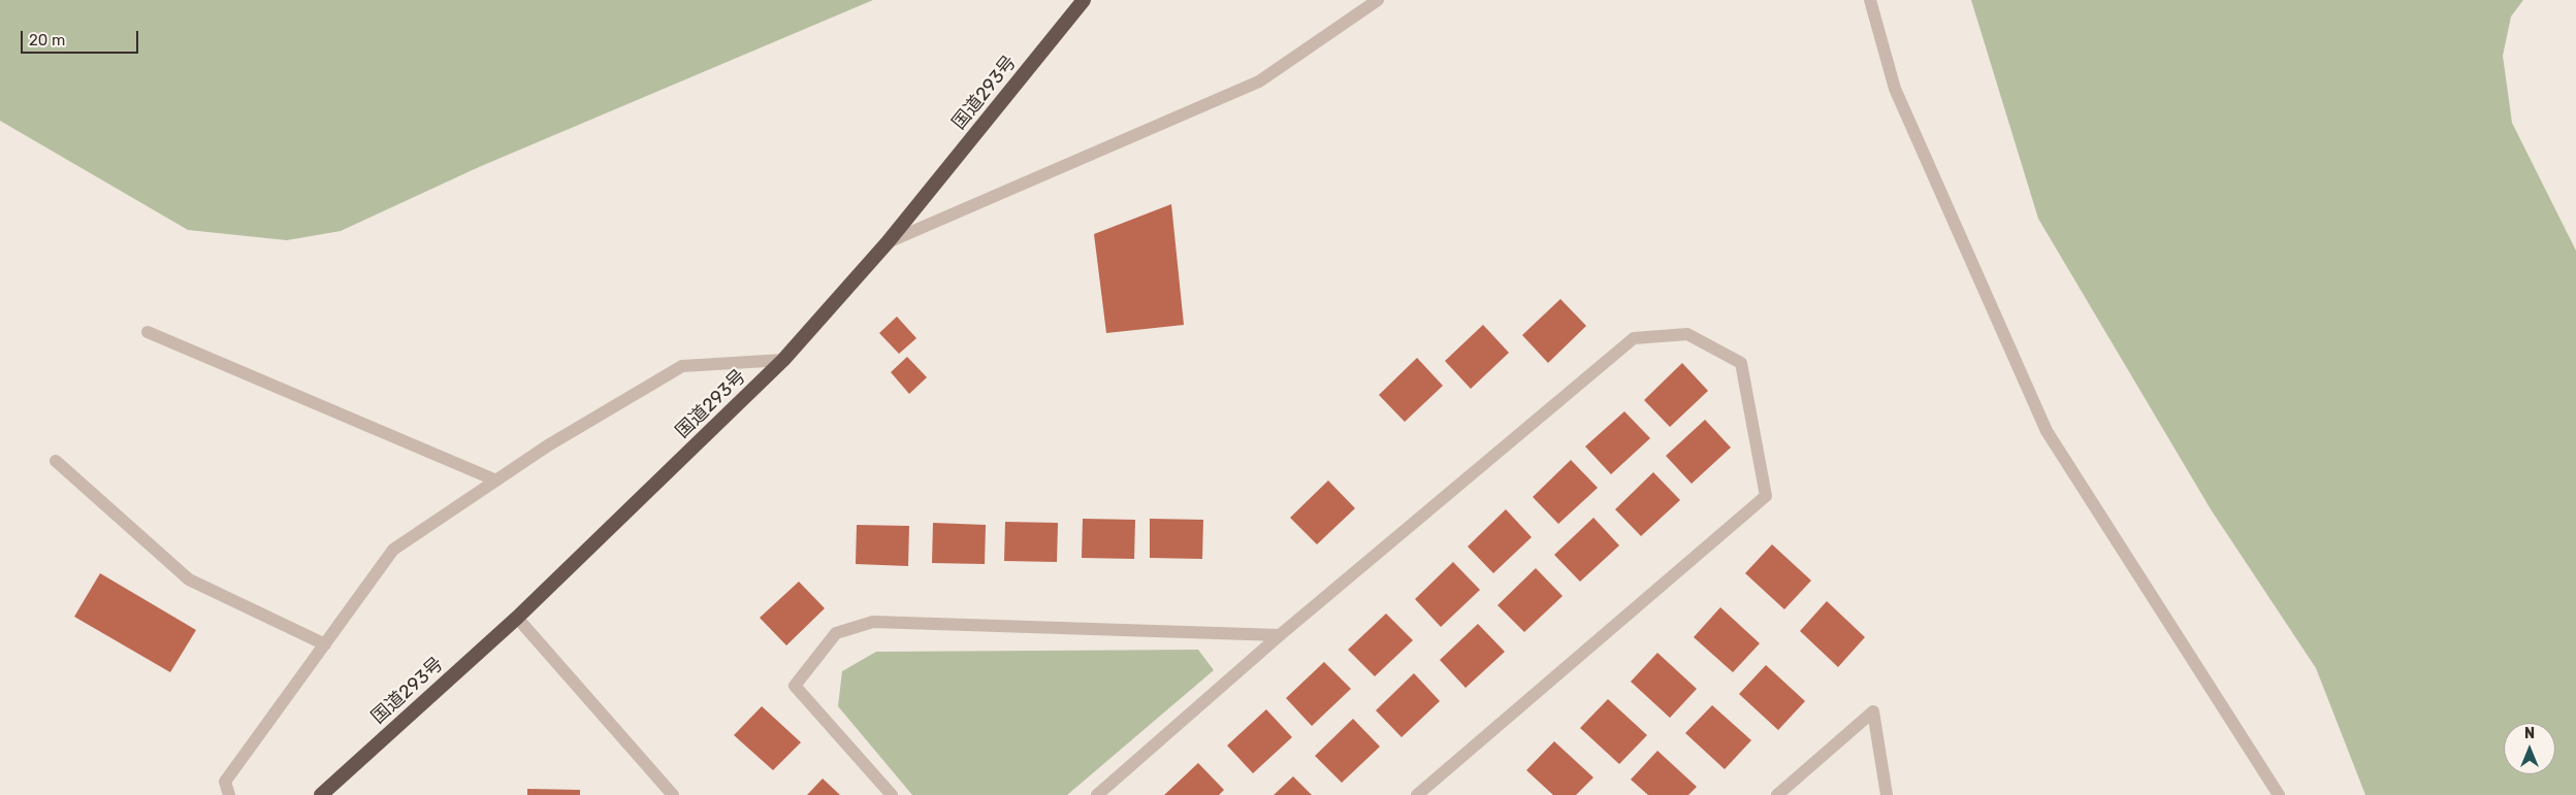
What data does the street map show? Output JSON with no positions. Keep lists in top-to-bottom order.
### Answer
{
  "streets": {
    "highway": ["国道293号"]
  },
  "scale_bar": "20 m",
  "north": "top"
}
